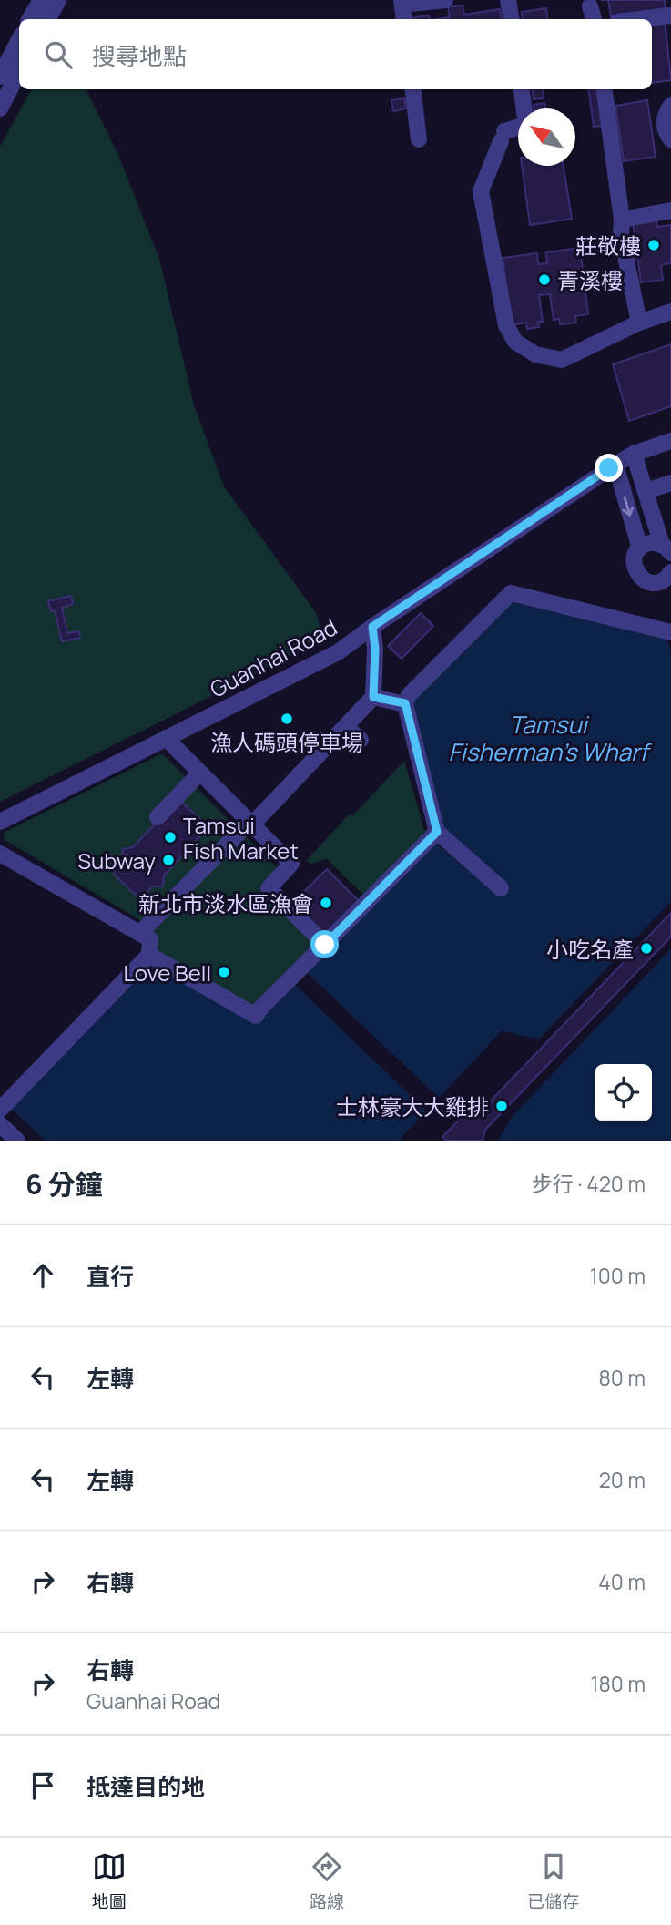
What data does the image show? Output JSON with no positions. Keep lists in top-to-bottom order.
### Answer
{
  "streets": {
    "street": ["Guanhai Road"]
  },
  "water": ["Tamsui Fisherman's Wharf"],
  "places": [
    "莊敬樓",
    "青溪樓",
    "漁人碼頭停車場",
    "Tamsui Fish Market",
    "Subway",
    "新北市淡水區漁會",
    "小吃名產",
    "Love Bell",
    "士林豪大大雞排"
  ],
  "north": "top left",
  "page": {
    "search": "搜尋地點",
    "heading": ["6 分鐘", "步行 · 420 m"],
    "list": [
      ["直行", "100 m"],
      ["左轉", "80 m"],
      ["左轉", "20 m"],
      ["右轉", "40 m"],
      ["右轉", "Guanhai Road", "180 m"],
      "抵達目的地"
    ],
    "nav": ["地圖", "路線", "已儲存"]
  }
}
